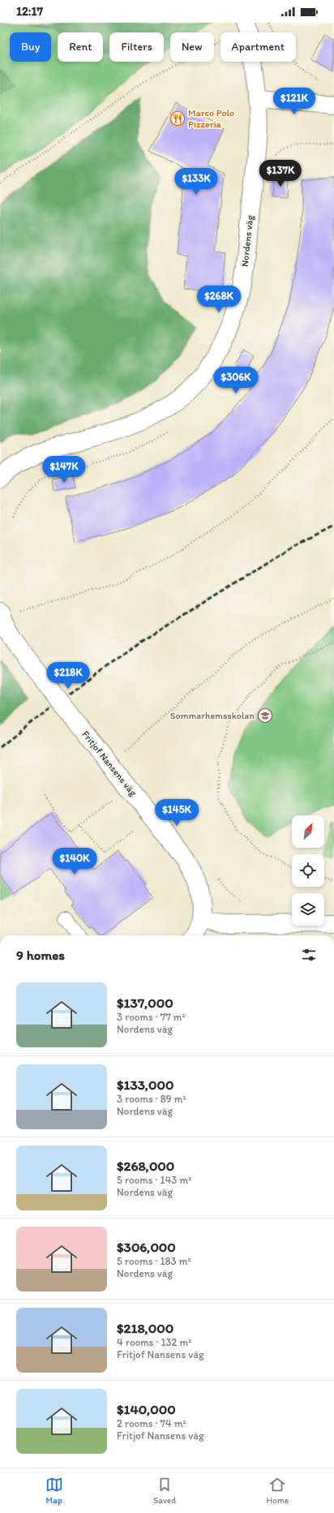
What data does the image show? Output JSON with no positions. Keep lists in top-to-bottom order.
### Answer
{
  "streets": {
    "street": ["Nordens väg", "Fritjof Nansens väg"]
  },
  "places": {
    "restaurant": ["Marco Polo Pizzeria"],
    "school or university": ["Sommarhemsskolan"]
  },
  "north": "top right",
  "page": {
    "status": "12:17",
    "chip": [
      "Buy",
      "Rent",
      "Filters",
      "New",
      "Apartment"
    ],
    "price": [
      "$121K",
      "$137K",
      "$133K",
      "$268K",
      "$306K",
      "$147K",
      "$218K",
      "$145K",
      "$140K"
    ],
    "heading": "9 homes",
    "list": [
      {
        "name": "$137,000",
        "note": "3 rooms · 77 m² · Nordens väg"
      },
      {
        "name": "$133,000",
        "note": "3 rooms · 89 m² · Nordens väg"
      },
      {
        "name": "$268,000",
        "note": "5 rooms · 143 m² · Nordens väg"
      },
      {
        "name": "$306,000",
        "note": "5 rooms · 183 m² · Nordens väg"
      },
      {
        "name": "$218,000",
        "note": "4 rooms · 132 m² · Fritjof Nansens väg"
      },
      {
        "name": "$140,000",
        "note": "2 rooms · 74 m² · Fritjof Nansens väg"
      }
    ],
    "tabs": ["Map", "Saved", "Home"]
  }
}
